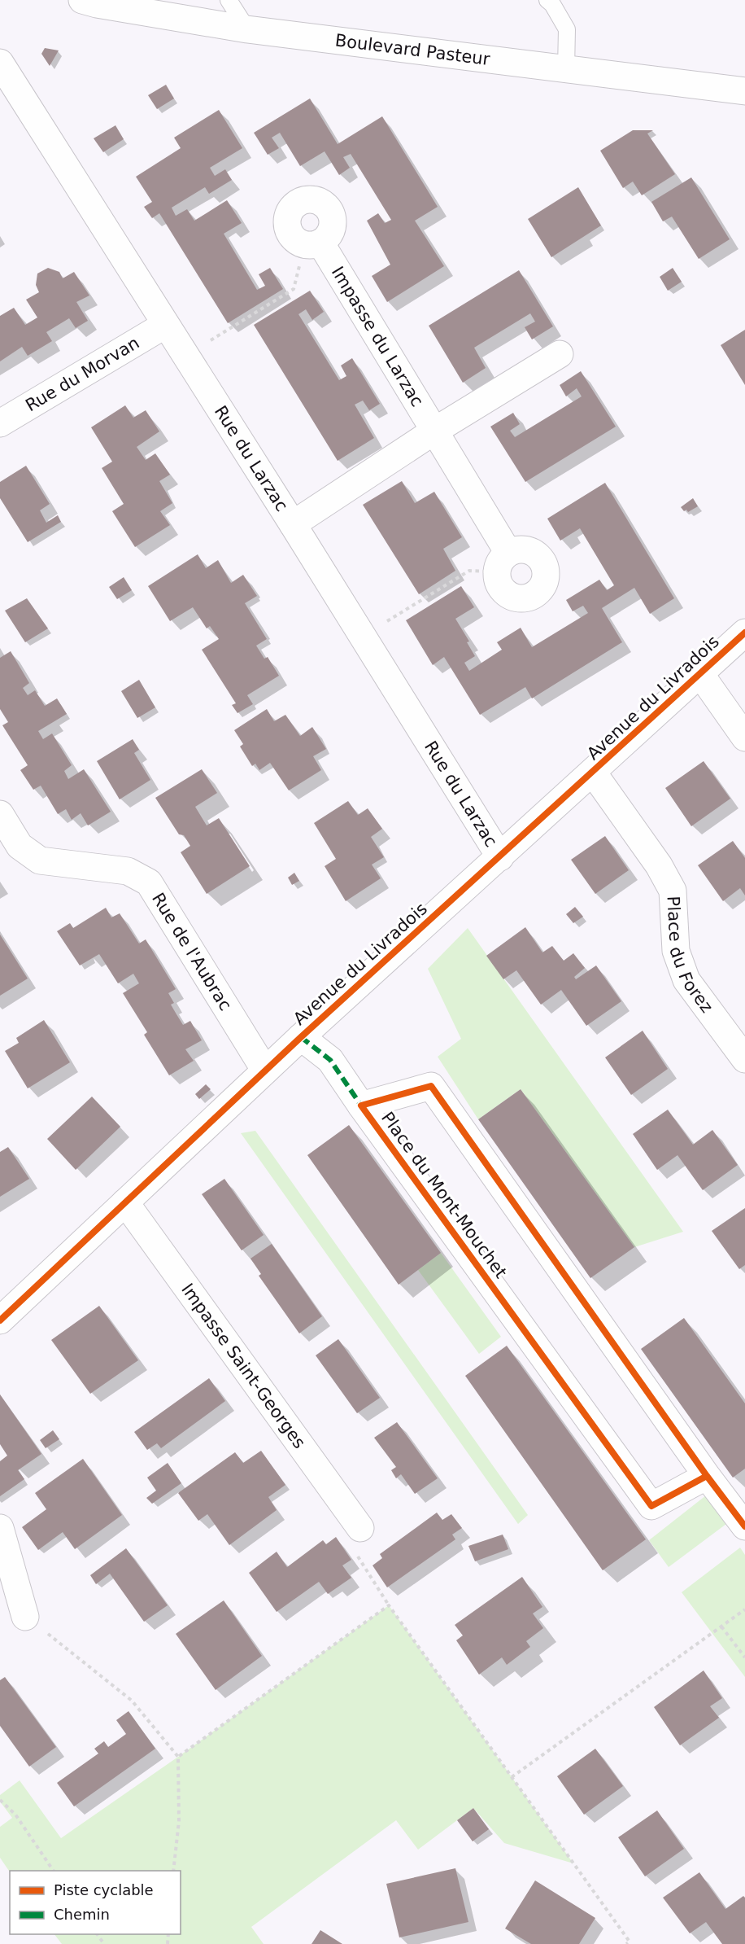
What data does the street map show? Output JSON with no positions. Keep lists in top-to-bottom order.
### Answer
{
  "streets": {
    "street": [
      "Boulevard Pasteur",
      "Impasse du Larzac",
      "Rue du Morvan",
      "Rue du Larzac",
      "Avenue du Livradois",
      "Rue de l'Aubrac",
      "Place du Forez",
      "Place du Mont-Mouchet",
      "Impasse Saint-Georges"
    ]
  },
  "crossings": [
    ["Rue du Morvan", "Rue du Larzac"],
    ["Rue du Larzac", "Avenue du Livradois"],
    ["Avenue du Livradois", "Rue de l'Aubrac"],
    ["Avenue du Livradois", "Place du Forez"],
    ["Avenue du Livradois", "Place du Mont-Mouchet"],
    ["Avenue du Livradois", "Impasse Saint-Georges"]
  ],
  "legend": ["Piste cyclable", "Chemin"]
}
